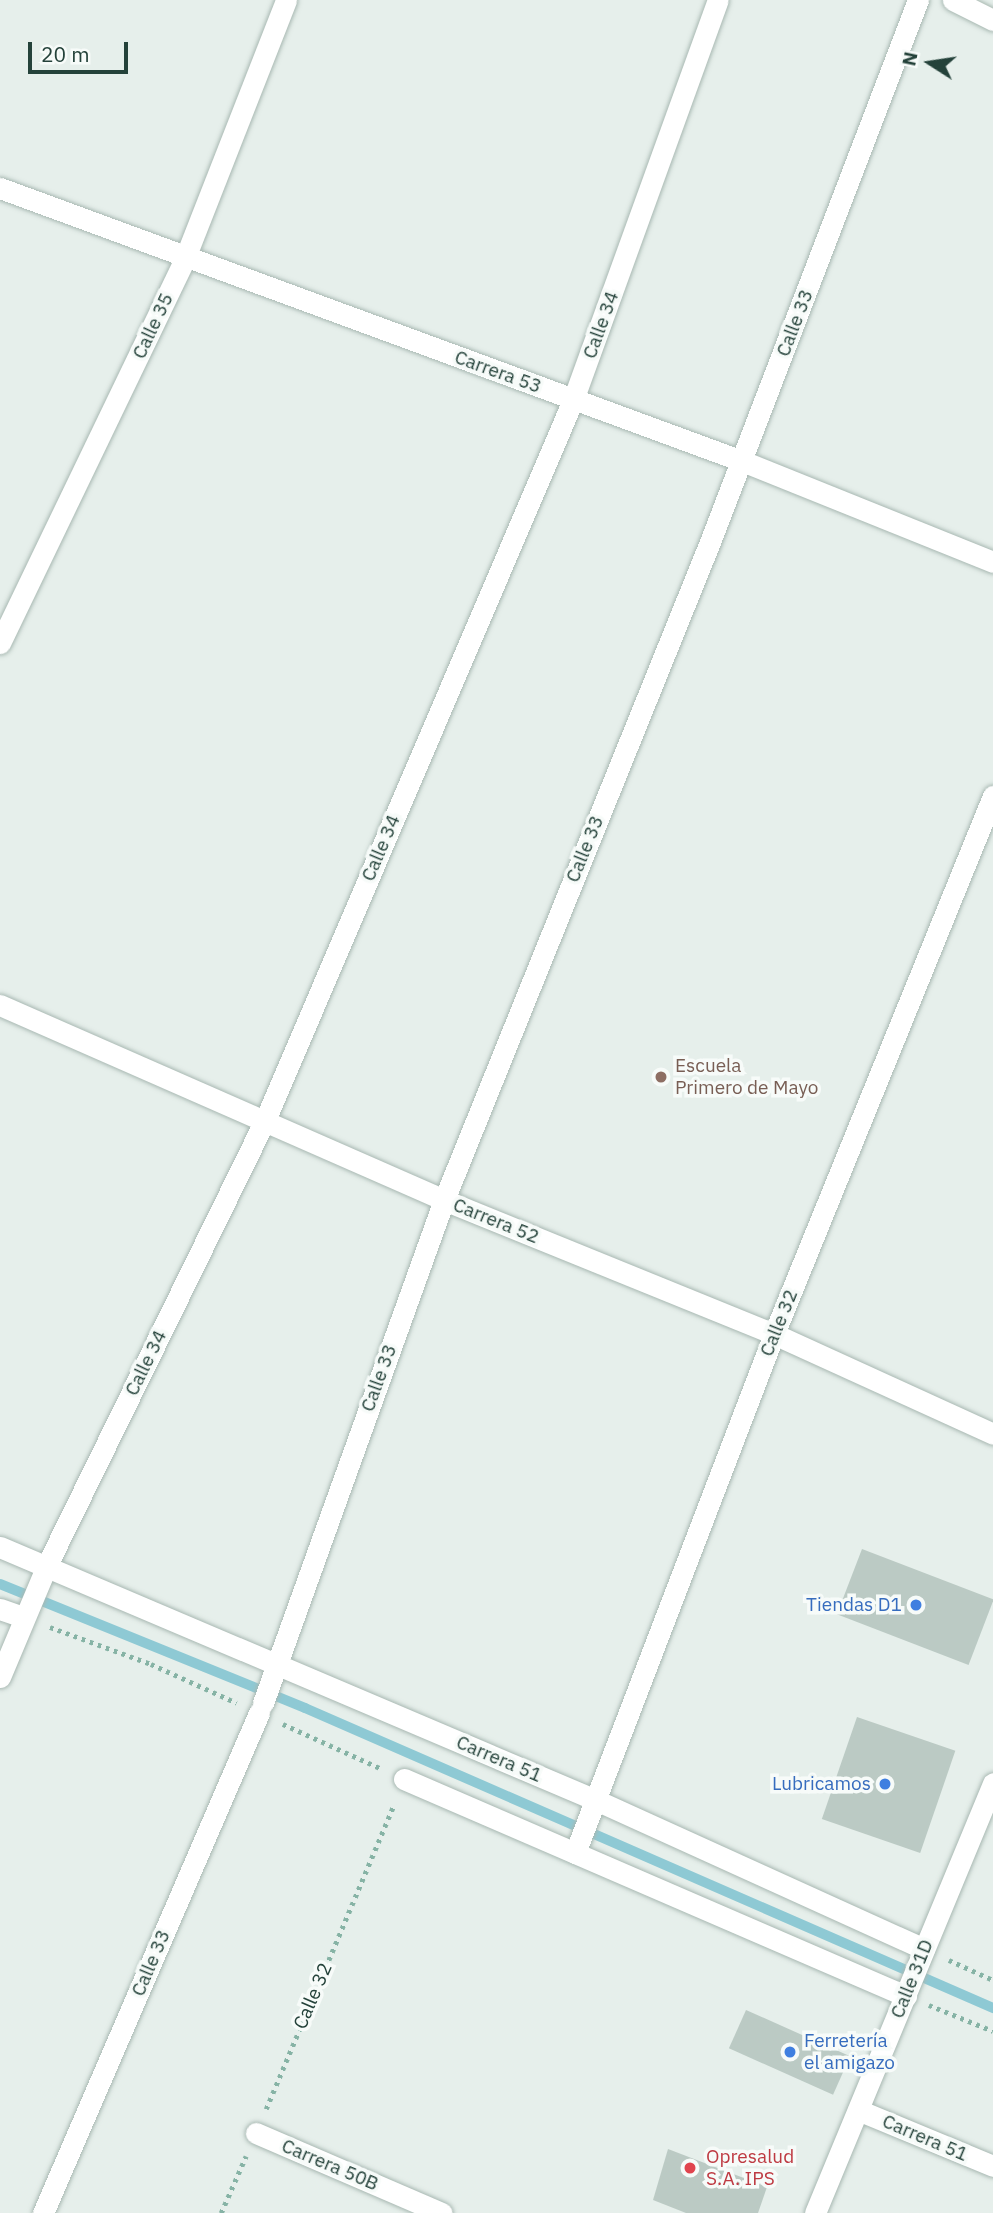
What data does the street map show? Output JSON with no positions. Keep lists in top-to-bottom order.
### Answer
{
  "streets": {
    "street": [
      "Calle 33",
      "Calle 34",
      "Calle 35",
      "Carrera 53",
      "Carrera 52",
      "Calle 32",
      "Carrera 51",
      "Calle 31D",
      "Carrera 50B"
    ]
  },
  "crossings": [
    ["Calle 33", "Carrera 53"],
    ["Calle 33", "Carrera 52"],
    ["Calle 33", "Carrera 51"],
    ["Calle 34", "Carrera 53"],
    ["Calle 34", "Carrera 52"],
    ["Calle 34", "Carrera 51"],
    ["Calle 35", "Carrera 53"],
    ["Carrera 52", "Calle 32"],
    ["Calle 32", "Carrera 51"],
    ["Calle 32", "Carrera 50B"],
    ["Carrera 51", "Calle 31D"]
  ],
  "places": [
    "Escuela Primero de Mayo",
    "Tiendas D1",
    "Lubricamos",
    "Ferretería el amigazo",
    "Opresalud S.A. IPS"
  ],
  "scale_bar": "20 m",
  "north": "left"
}
